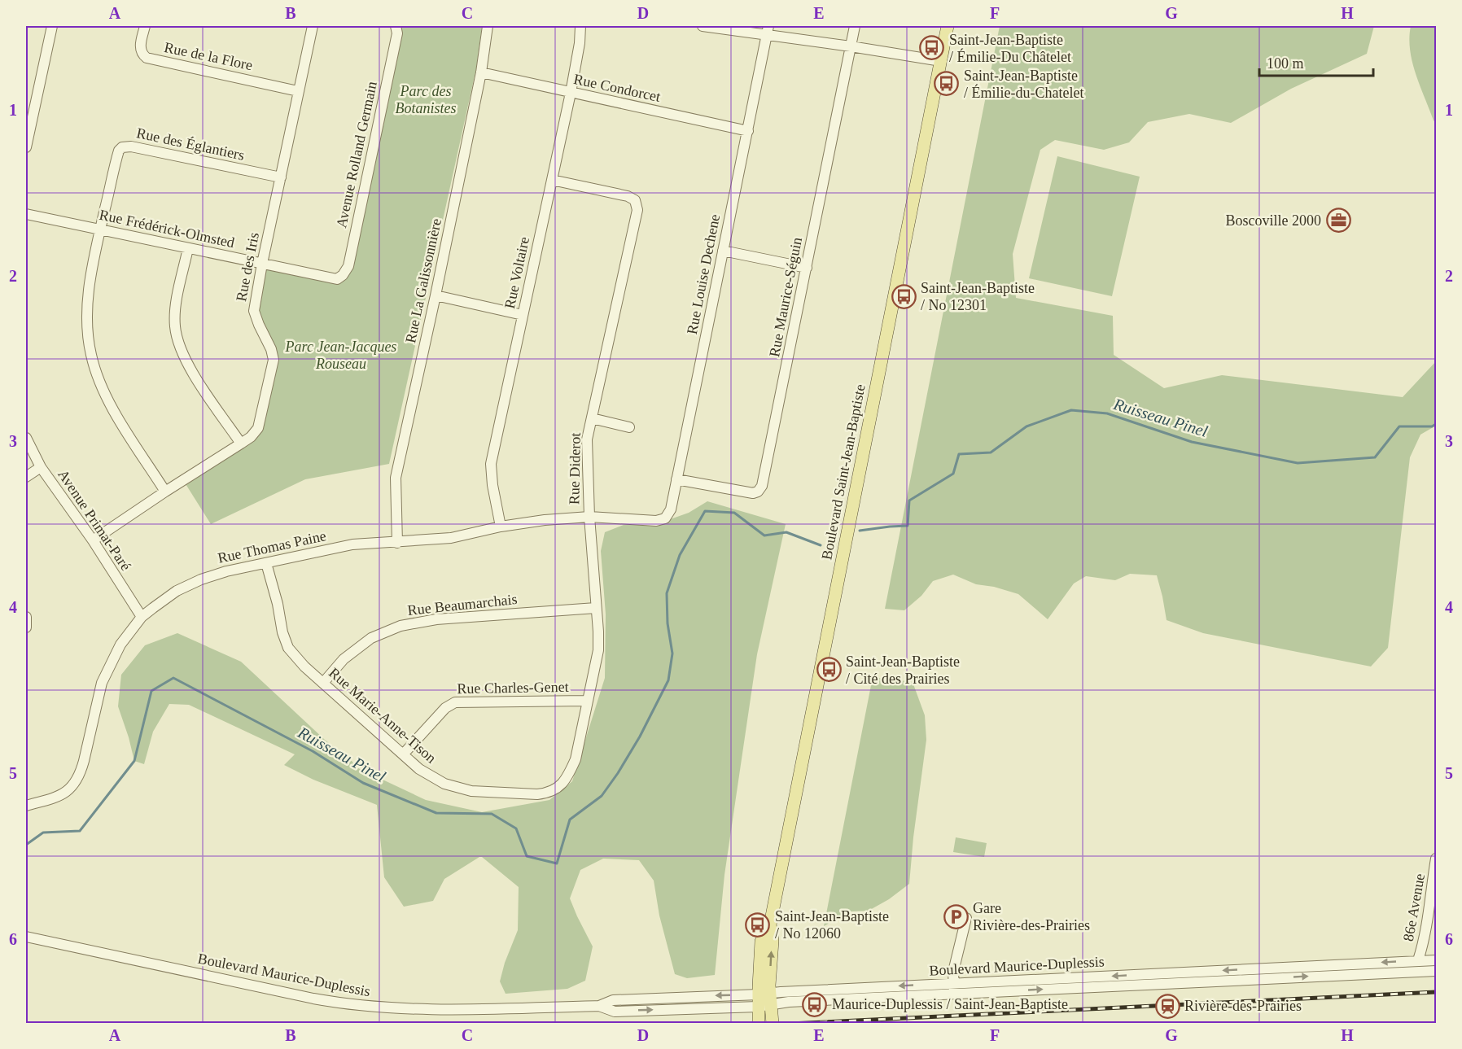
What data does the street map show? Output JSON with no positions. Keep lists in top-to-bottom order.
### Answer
{
  "streets": {
    "main road": ["Boulevard Saint-Jean-Baptiste"],
    "street": [
      "Rue de la Flore",
      "Rue Condorcet",
      "Rue des Églantiers",
      "Avenue Rolland Germain",
      "Rue Frédérick-Olmsted",
      "Rue des Iris",
      "Rue Voltaire",
      "Rue Louise Dechene",
      "Rue La Galissonnière",
      "Rue Maurice-Séguin",
      "Rue Diderot",
      "Avenue Primat-Paré",
      "Rue Thomas Paine",
      "Rue Beaumarchais",
      "Rue Charles-Genet",
      "Rue Marie-Anne-Tison",
      "86e Avenue",
      "Boulevard Maurice-Duplessis"
    ]
  },
  "crossings": [
    ["Rue de la Flore", "Rue des Iris"],
    ["Rue Condorcet", "Rue Voltaire"],
    ["Rue Condorcet", "Rue Louise Dechene"],
    ["Rue Condorcet", "Rue La Galissonnière"],
    ["Rue des Églantiers", "Rue Frédérick-Olmsted"],
    ["Rue des Églantiers", "Rue des Iris"],
    ["Avenue Rolland Germain", "Rue Frédérick-Olmsted"],
    ["Rue Frédérick-Olmsted", "Rue des Iris"],
    ["Rue des Iris", "Avenue Primat-Paré"],
    ["Rue Voltaire", "Rue Diderot"],
    ["Rue Voltaire", "Rue Thomas Paine"],
    ["Rue Louise Dechene", "Rue Maurice-Séguin"],
    ["Rue Louise Dechene", "Rue Thomas Paine"],
    ["Rue La Galissonnière", "Rue Thomas Paine"],
    ["Rue Diderot", "Rue Thomas Paine"],
    ["Rue Diderot", "Rue Beaumarchais"],
    ["Rue Diderot", "Rue Charles-Genet"],
    ["Rue Diderot", "Rue Marie-Anne-Tison"],
    ["Boulevard Saint-Jean-Baptiste", "Boulevard Maurice-Duplessis"],
    ["Avenue Primat-Paré", "Rue Thomas Paine"],
    ["Rue Thomas Paine", "Rue Marie-Anne-Tison"],
    ["Rue Beaumarchais", "Rue Marie-Anne-Tison"],
    ["Rue Charles-Genet", "Rue Marie-Anne-Tison"],
    ["86e Avenue", "Boulevard Maurice-Duplessis"]
  ],
  "water": ["Ruisseau Pinel"],
  "parks": ["Parc des Botanistes", "Parc Jean-Jacques Rouseau"],
  "places": {
    "bus stop": [
      "Saint-Jean-Baptiste / Émilie-Du Châtelet",
      "Saint-Jean-Baptiste / Émilie-du-Chatelet",
      "Saint-Jean-Baptiste / No 12301",
      "Saint-Jean-Baptiste / Cité des Prairies",
      "Saint-Jean-Baptiste / No 12060",
      "Maurice-Duplessis / Saint-Jean-Baptiste"
    ],
    "office": ["Boscoville 2000"],
    "parking": ["Gare Rivière-des-Prairies"],
    "station": ["Rivière-des-Prairies"]
  },
  "scale_bar": "100 m",
  "grid": {
    "columns": [
      "A",
      "B",
      "C",
      "D",
      "E",
      "F",
      "G",
      "H"
    ],
    "rows": [
      "1",
      "2",
      "3",
      "4",
      "5",
      "6"
    ]
  }
}
